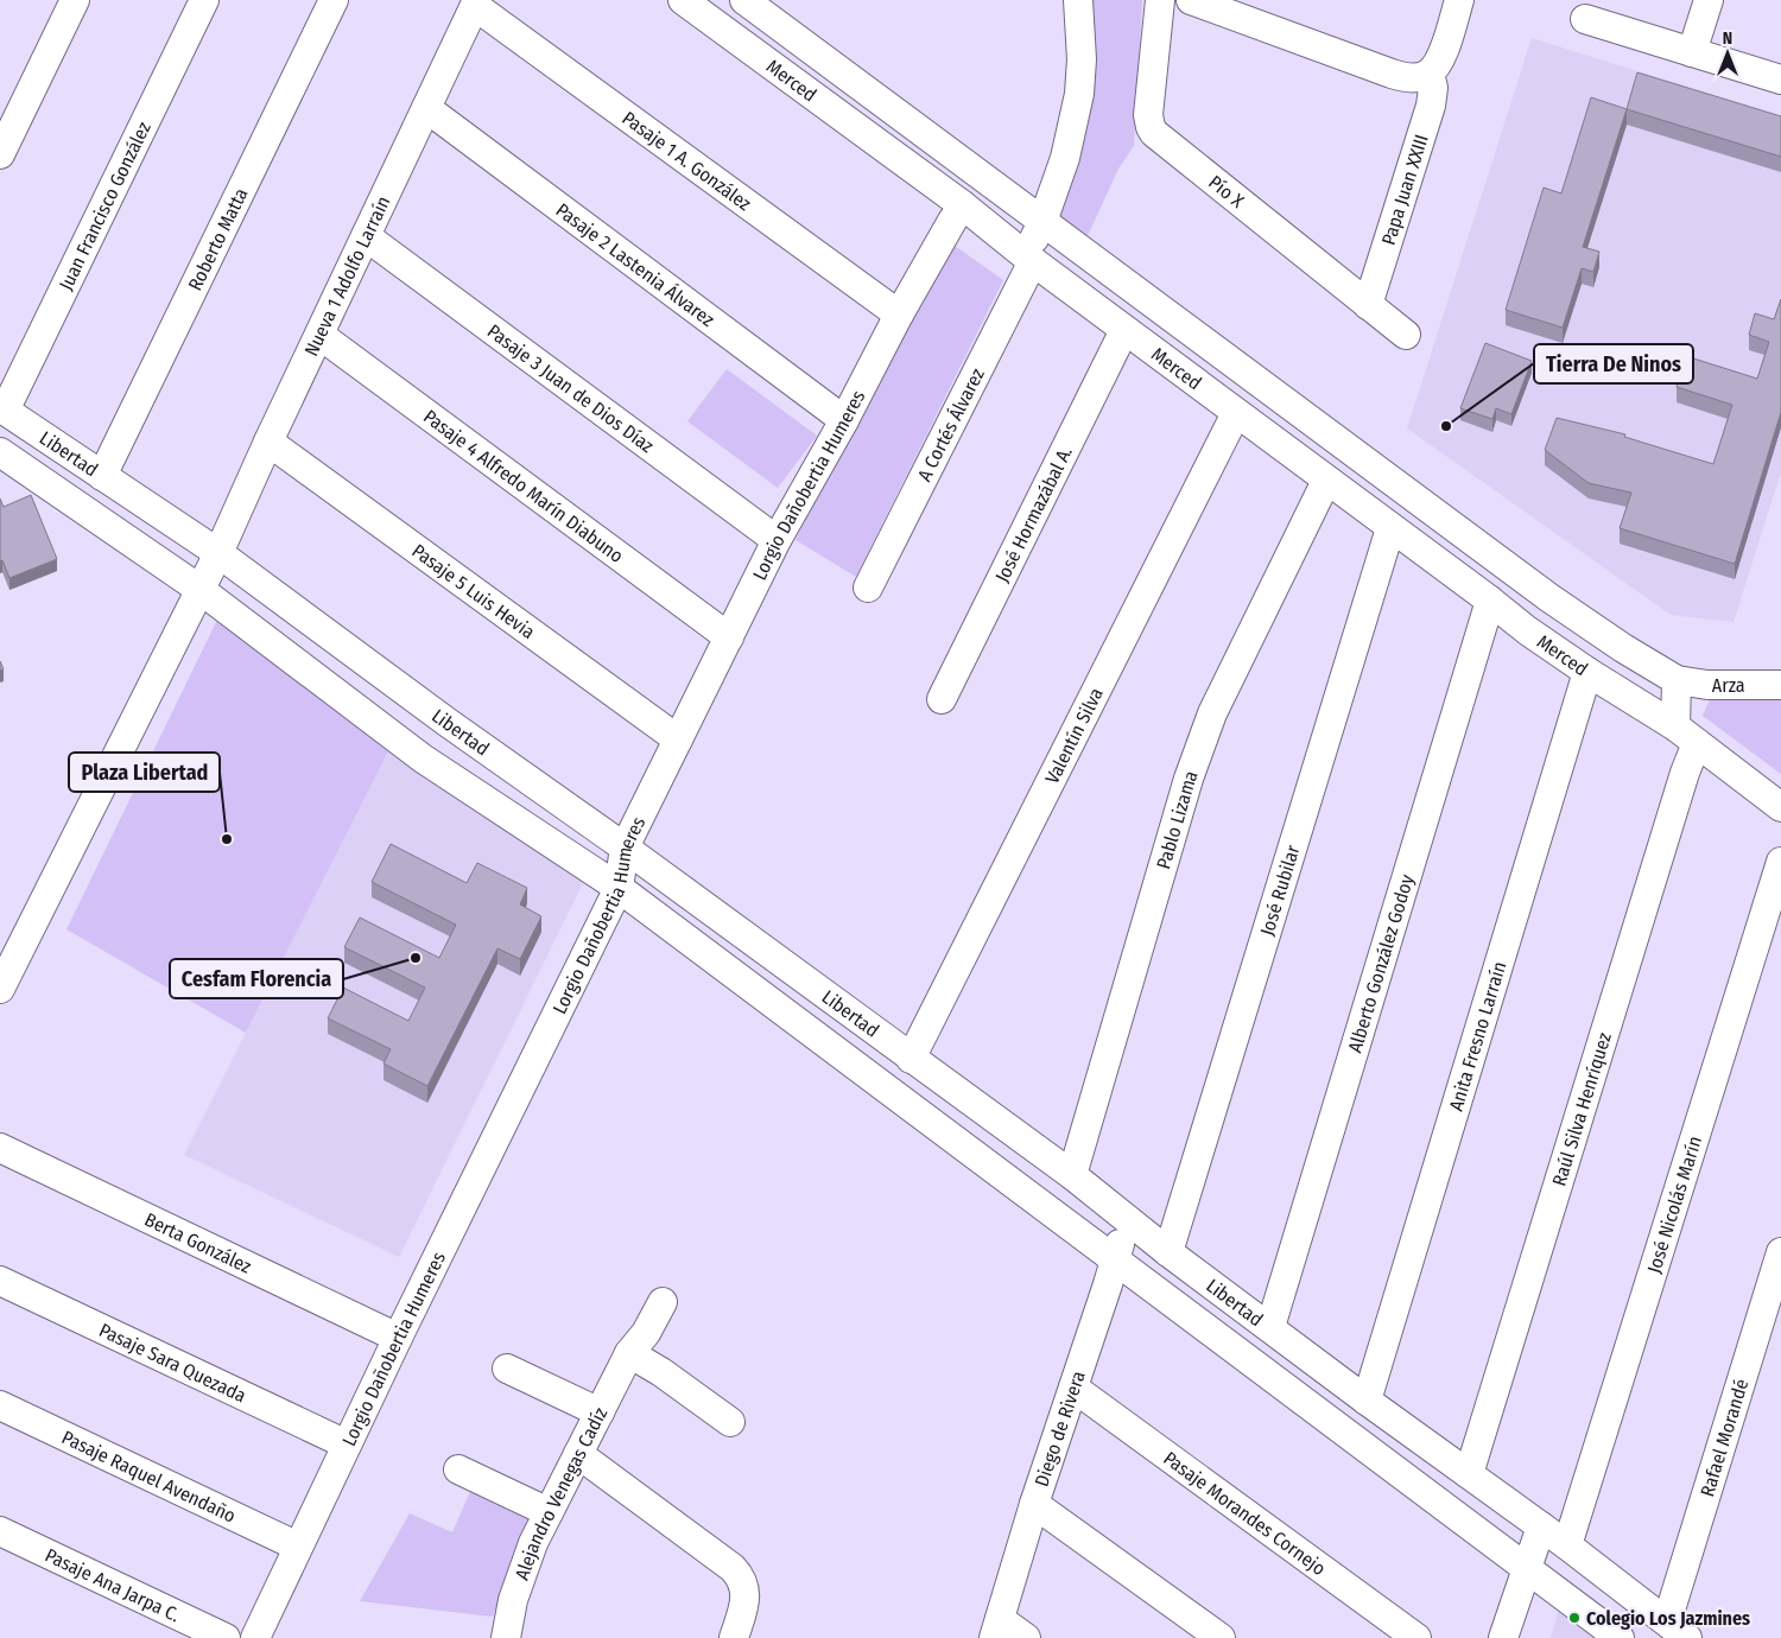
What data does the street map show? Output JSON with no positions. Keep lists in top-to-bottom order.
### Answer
{
  "streets": {
    "street": [
      "Merced",
      "Pasaje 1 A. González",
      "Papa Juan XXIII",
      "Pío X",
      "Juan Francisco González",
      "Roberto Matta",
      "Pasaje 2 Lastenia Álvarez",
      "Nueva 1 Adolfo Larraín",
      "Pasaje 3 Juan de Dios Díaz",
      "A Cortés Álvarez",
      "Libertad",
      "Lorgio Dañobertia Humeres",
      "Pasaje 4 Alfredo Marín Diabuno",
      "José Hormazábal A.",
      "Pasaje 5 Luis Hevia",
      "Arza",
      "Valentín Silva",
      "Pablo Lizama",
      "José Rubilar",
      "Alberto González Godoy",
      "Anita Fresno Larraín",
      "Raúl Silva Henríquez",
      "José Nicolás Marín",
      "Berta González",
      "Pasaje Sara Quezada",
      "Diego de Rivera",
      "Rafael Morandé",
      "Pasaje Raquel Avendaño",
      "Alejandro Venegas Cadíz",
      "Pasaje Morandes Cornejo",
      "Pasaje Ana Jarpa C."
    ]
  },
  "crossings": [
    ["Merced", "A Cortés Álvarez"],
    ["Merced", "Lorgio Dañobertia Humeres"],
    ["Merced", "José Hormazábal A."],
    ["Merced", "Arza"],
    ["Merced", "Valentín Silva"],
    ["Merced", "Pablo Lizama"],
    ["Merced", "José Rubilar"],
    ["Merced", "Alberto González Godoy"],
    ["Merced", "Anita Fresno Larraín"],
    ["Merced", "Raúl Silva Henríquez"],
    ["Pasaje 1 A. González", "Nueva 1 Adolfo Larraín"],
    ["Pasaje 1 A. González", "Lorgio Dañobertia Humeres"],
    ["Papa Juan XXIII", "Pío X"],
    ["Juan Francisco González", "Libertad"],
    ["Roberto Matta", "Libertad"],
    ["Pasaje 2 Lastenia Álvarez", "Nueva 1 Adolfo Larraín"],
    ["Pasaje 2 Lastenia Álvarez", "Lorgio Dañobertia Humeres"],
    ["Nueva 1 Adolfo Larraín", "Pasaje 3 Juan de Dios Díaz"],
    ["Nueva 1 Adolfo Larraín", "Libertad"],
    ["Nueva 1 Adolfo Larraín", "Pasaje 4 Alfredo Marín Diabuno"],
    ["Nueva 1 Adolfo Larraín", "Pasaje 5 Luis Hevia"],
    ["Pasaje 3 Juan de Dios Díaz", "Lorgio Dañobertia Humeres"],
    ["Libertad", "Lorgio Dañobertia Humeres"],
    ["Libertad", "Valentín Silva"],
    ["Libertad", "Pablo Lizama"],
    ["Libertad", "José Rubilar"],
    ["Libertad", "Alberto González Godoy"],
    ["Libertad", "Anita Fresno Larraín"],
    ["Libertad", "Raúl Silva Henríquez"],
    ["Libertad", "José Nicolás Marín"],
    ["Libertad", "Diego de Rivera"],
    ["Libertad", "Rafael Morandé"],
    ["Lorgio Dañobertia Humeres", "Pasaje 4 Alfredo Marín Diabuno"],
    ["Lorgio Dañobertia Humeres", "Pasaje 5 Luis Hevia"],
    ["Lorgio Dañobertia Humeres", "Berta González"],
    ["Lorgio Dañobertia Humeres", "Pasaje Sara Quezada"],
    ["Lorgio Dañobertia Humeres", "Pasaje Raquel Avendaño"],
    ["Diego de Rivera", "Pasaje Morandes Cornejo"]
  ],
  "places": [
    "Tierra De Ninos",
    "Plaza Libertad",
    "Cesfam Florencia",
    "Colegio Los Jazmines"
  ],
  "north": "top"
}
